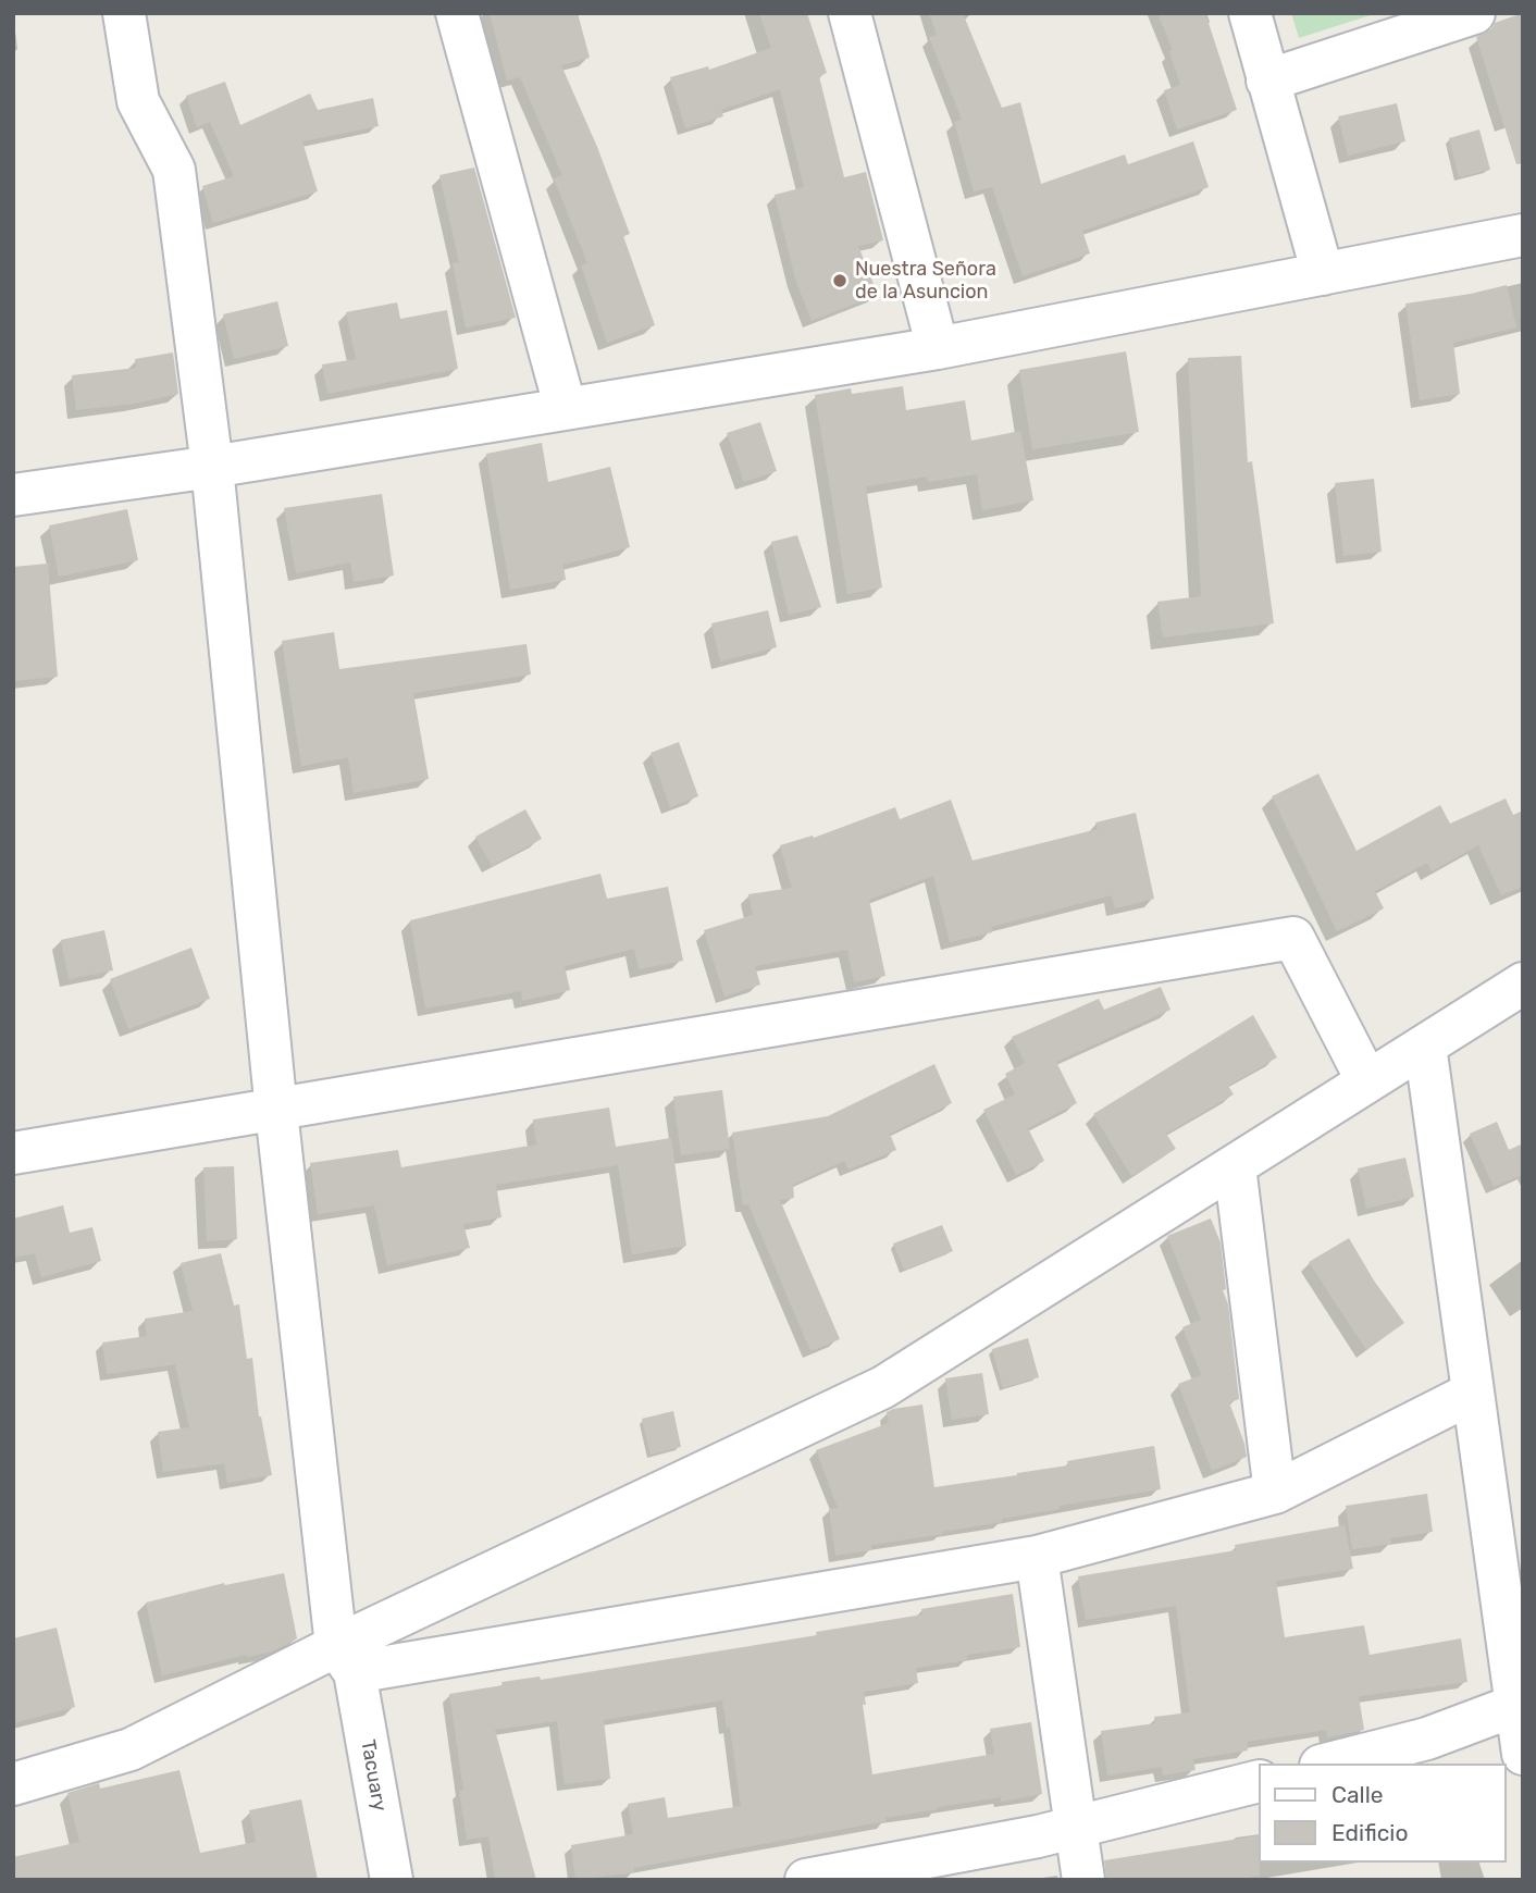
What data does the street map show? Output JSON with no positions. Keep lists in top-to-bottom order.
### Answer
{
  "streets": {
    "street": ["Tacuary"]
  },
  "places": ["Nuestra Señora de la Asuncion"],
  "legend": ["Calle", "Edificio"]
}
